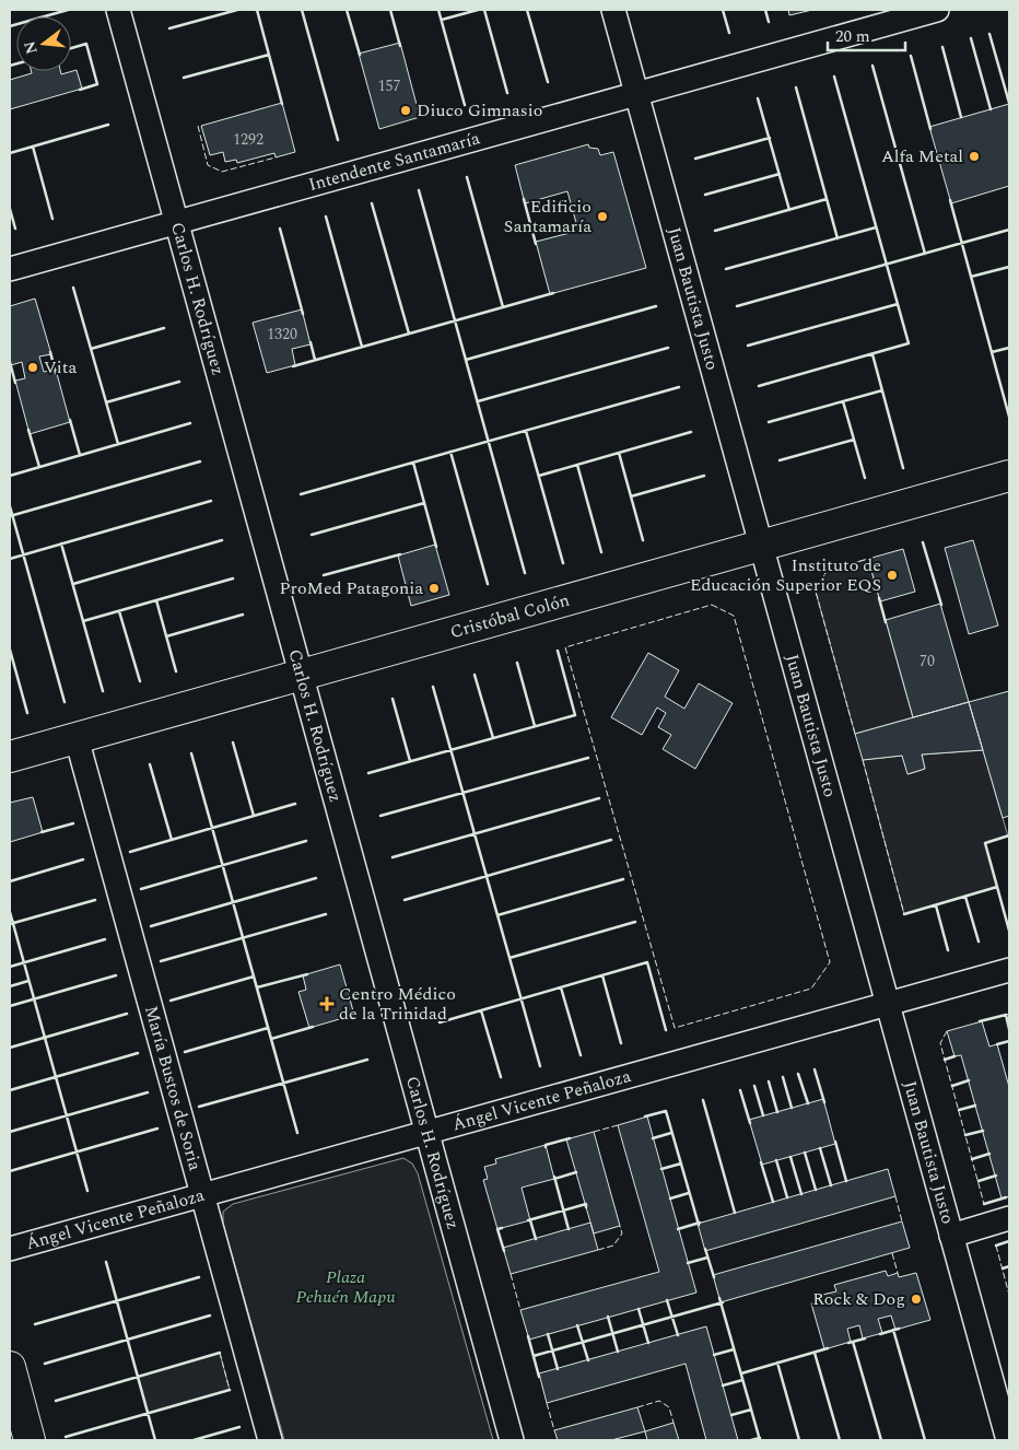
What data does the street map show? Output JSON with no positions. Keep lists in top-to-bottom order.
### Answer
{
  "streets": {
    "main road": ["Cristóbal Colón"],
    "street": [
      "Intendente Santamaría",
      "Carlos H. Rodríguez",
      "Juan Bautista Justo",
      "María Bustos de Soria",
      "Ángel Vicente Peñaloza"
    ]
  },
  "crossings": [
    ["Intendente Santamaría", "Carlos H. Rodríguez"],
    ["Intendente Santamaría", "Juan Bautista Justo"],
    ["Carlos H. Rodríguez", "Cristóbal Colón"],
    ["Carlos H. Rodríguez", "Ángel Vicente Peñaloza"],
    ["Juan Bautista Justo", "Cristóbal Colón"],
    ["Juan Bautista Justo", "Ángel Vicente Peñaloza"],
    ["Cristóbal Colón", "María Bustos de Soria"],
    ["María Bustos de Soria", "Ángel Vicente Peñaloza"]
  ],
  "parks": ["Plaza Pehuén Mapu"],
  "places": {
    "other": [
      "Diuco Gimnasio",
      "Alfa Metal",
      "Edificio Santamaría",
      "Vita",
      "Instituto de Educación Superior EQS",
      "ProMed Patagonia",
      "Rock & Dog"
    ],
    "health": ["Centro Médico de la Trinidad"]
  },
  "house_numbers": [
    "157",
    "1292",
    "1320",
    "70"
  ],
  "scale_bar": "20 m",
  "north": "left"
}
